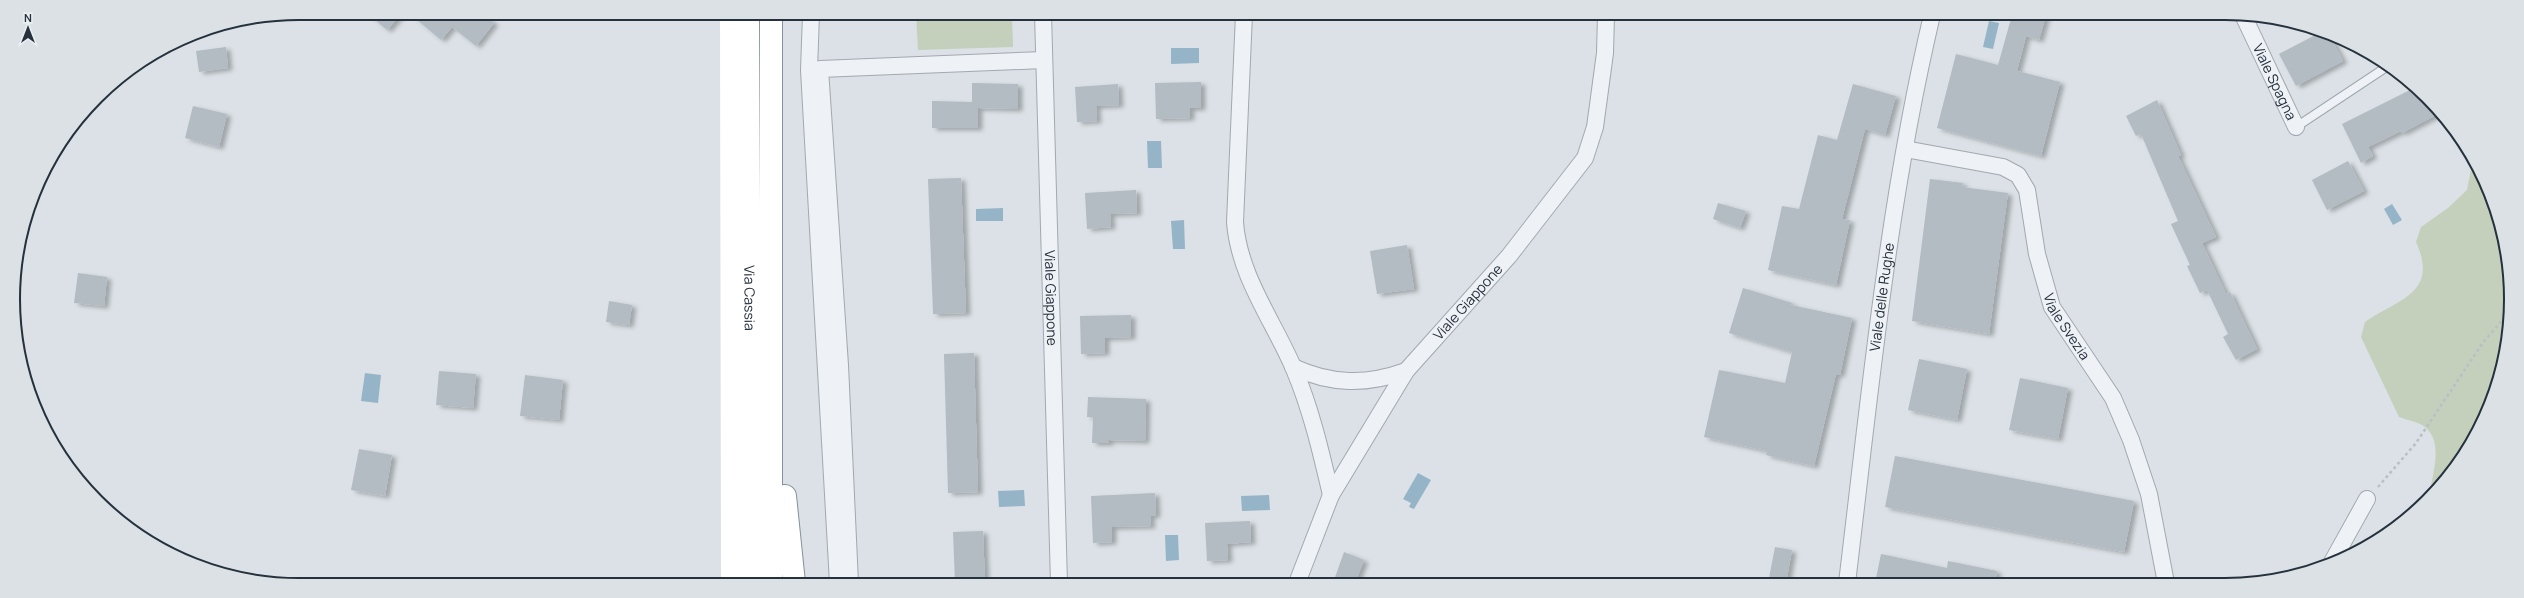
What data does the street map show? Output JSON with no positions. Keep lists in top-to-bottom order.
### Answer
{
  "streets": {
    "main road": ["Via Cassia"],
    "street": [
      "Viale Spagna",
      "Viale Giappone",
      "Viale delle Rughe",
      "Viale Svezia"
    ]
  },
  "crossings": [
    ["Viale delle Rughe", "Viale Svezia"]
  ],
  "north": "top"
}
